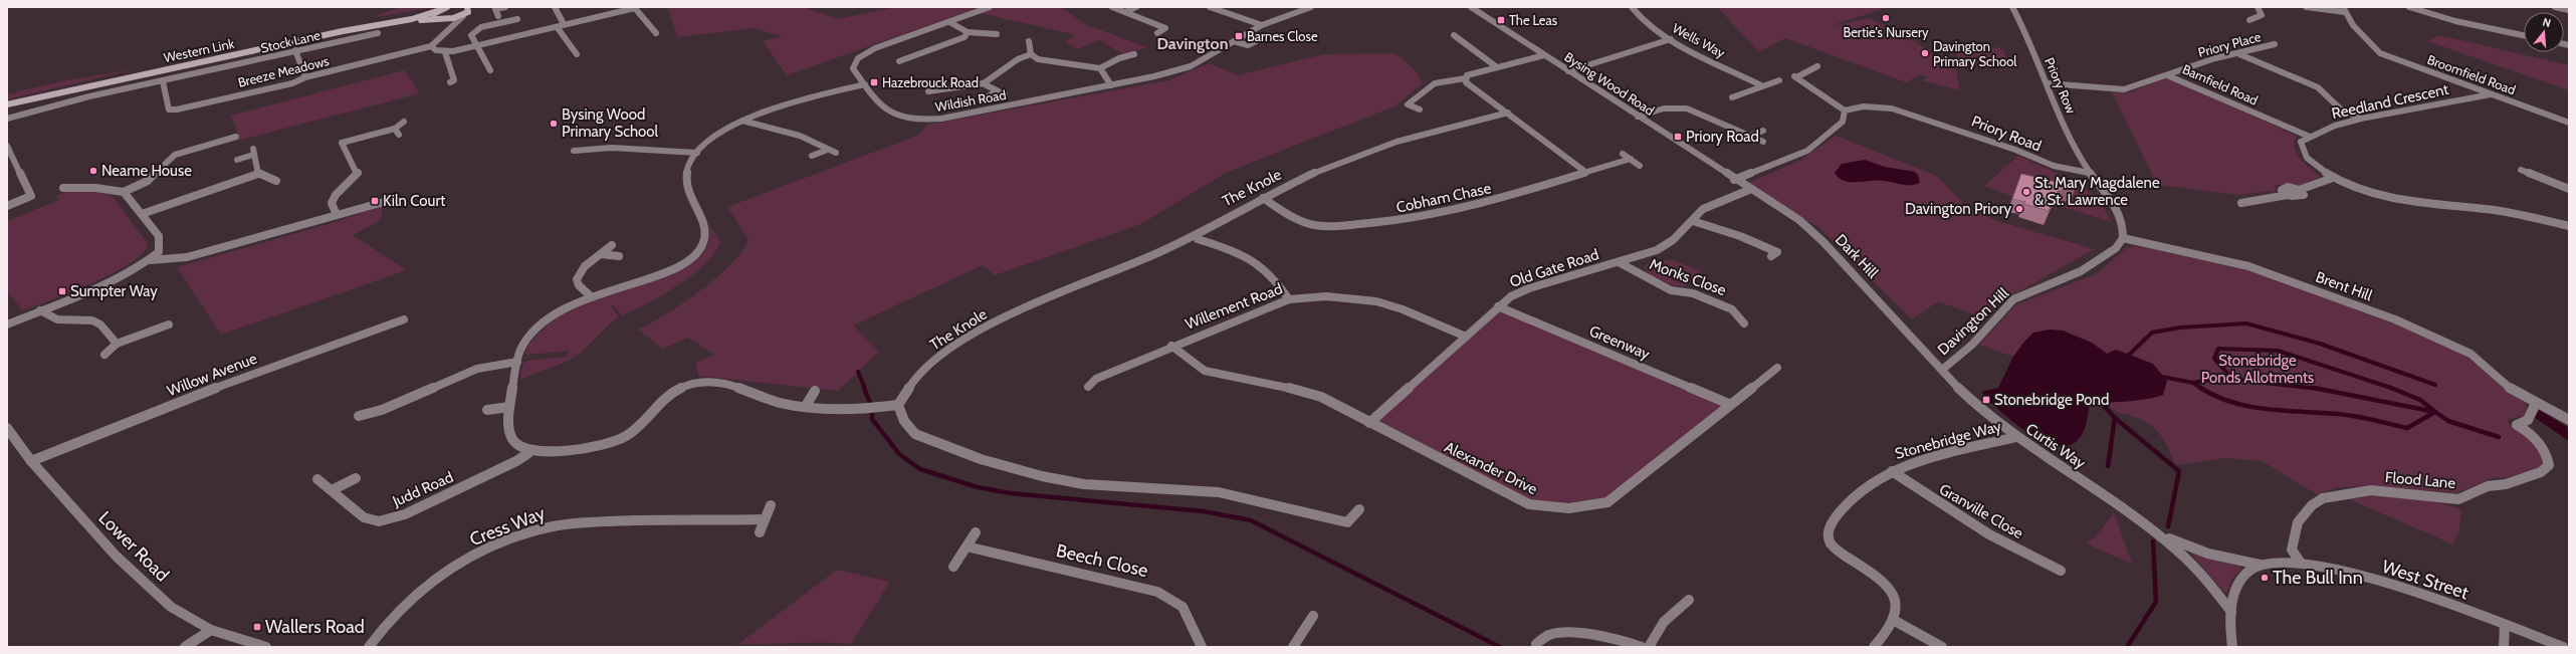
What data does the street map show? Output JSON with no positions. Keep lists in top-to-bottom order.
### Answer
{
  "streets": {
    "main road": ["Western Link"],
    "street": [
      "Wells Way",
      "Stock Lane",
      "Priory Place",
      "Breeze Meadows",
      "Broomfield Road",
      "Bysing Wood Road",
      "Barnfield Road",
      "Priory Row",
      "Wildish Road",
      "Reedland Crescent",
      "Priory Road",
      "The Knole",
      "Cobham Chase",
      "Dark Hill",
      "Old Gate Road",
      "Monks Close",
      "Brent Hill",
      "Willement Road",
      "Davington Hill",
      "Greenway",
      "Willow Avenue",
      "Stonebridge Way",
      "Curtis Way",
      "Alexander Drive",
      "Flood Lane",
      "Judd Road",
      "Granville Close",
      "Cress Way",
      "Lower Road",
      "Beech Close",
      "West Street"
    ]
  },
  "crossings": [
    ["Stock Lane", "Breeze Meadows"],
    ["Priory Place", "Barnfield Road"],
    ["Broomfield Road", "Reedland Crescent"],
    ["Bysing Wood Road", "Dark Hill"],
    ["Barnfield Road", "Priory Row"],
    ["Barnfield Road", "Reedland Crescent"],
    ["Priory Row", "Priory Road"],
    ["The Knole", "Cobham Chase"],
    ["Dark Hill", "Old Gate Road"],
    ["Dark Hill", "Davington Hill"],
    ["Dark Hill", "Curtis Way"],
    ["Old Gate Road", "Monks Close"],
    ["Old Gate Road", "Willement Road"],
    ["Old Gate Road", "Greenway"],
    ["Old Gate Road", "Alexander Drive"],
    ["Brent Hill", "Davington Hill"],
    ["Brent Hill", "Flood Lane"],
    ["Willement Road", "Alexander Drive"],
    ["Davington Hill", "Curtis Way"],
    ["Greenway", "Alexander Drive"],
    ["Willow Avenue", "Lower Road"],
    ["Stonebridge Way", "Curtis Way"],
    ["Stonebridge Way", "Granville Close"],
    ["Flood Lane", "West Street"]
  ],
  "districts": ["Davington"],
  "parks": ["Stonebridge Ponds Allotments"],
  "places": {
    "other": [
      "Bertie's Nursery",
      "Davington Primary School",
      "Bysing Wood Primary School",
      "Neame House",
      "St. Mary Magdalene & St. Lawrence",
      "Davington Priory",
      "The Bull Inn"
    ],
    "transit": [
      "The Leas",
      "Barnes Close",
      "Hazebrouck Road",
      "Priory Road",
      "Kiln Court",
      "Sumpter Way",
      "Stonebridge Pond",
      "Wallers Road"
    ]
  },
  "north": "top"
}
